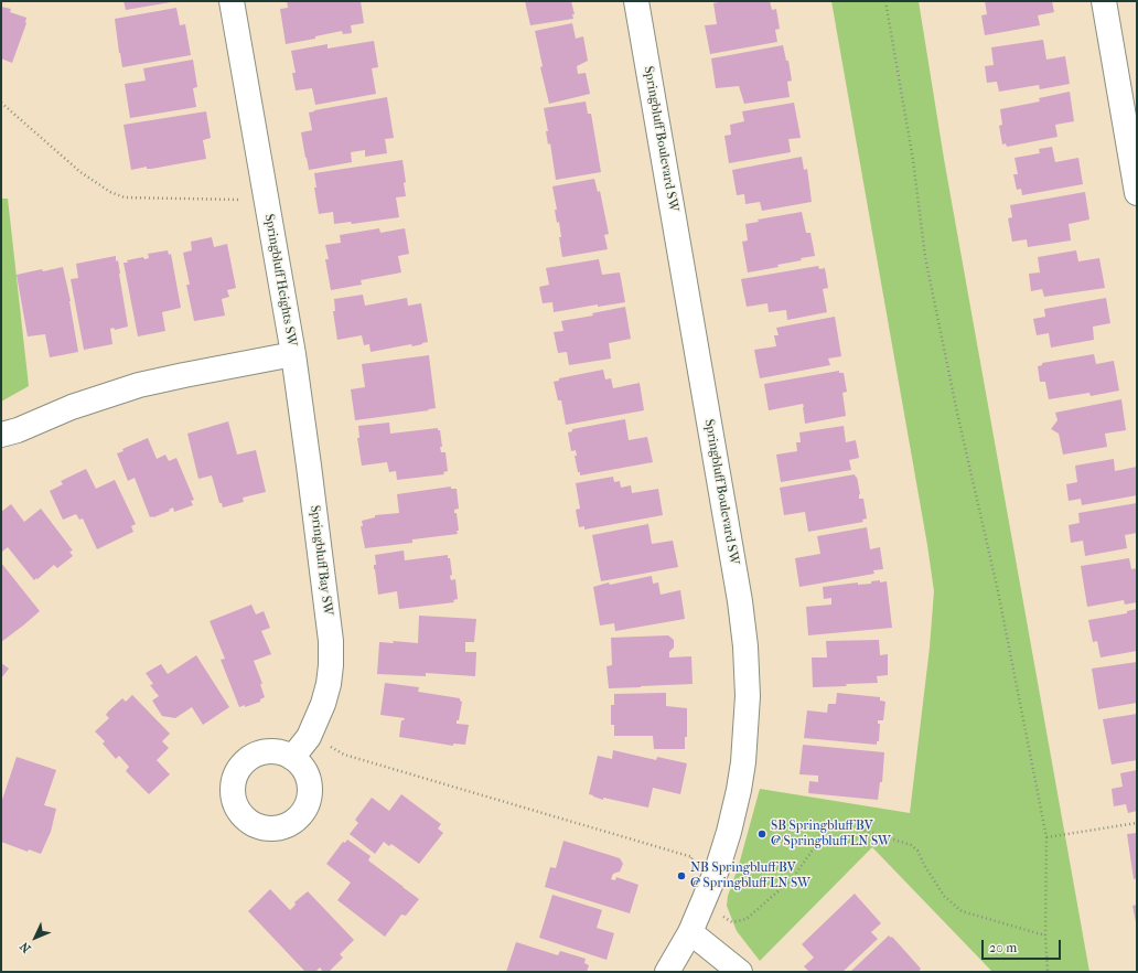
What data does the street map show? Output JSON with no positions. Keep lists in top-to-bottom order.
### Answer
{
  "streets": {
    "street": ["Springbluff Boulevard SW", "Springbluff Heights SW", "Springbluff Bay SW"]
  },
  "crossings": [
    ["Springbluff Heights SW", "Springbluff Bay SW"]
  ],
  "places": ["SB Springbluff BV @ Springbluff LN SW", "NB Springbluff BV @ Springbluff LN SW"],
  "scale_bar": "20 m",
  "north": "bottom left"
}
